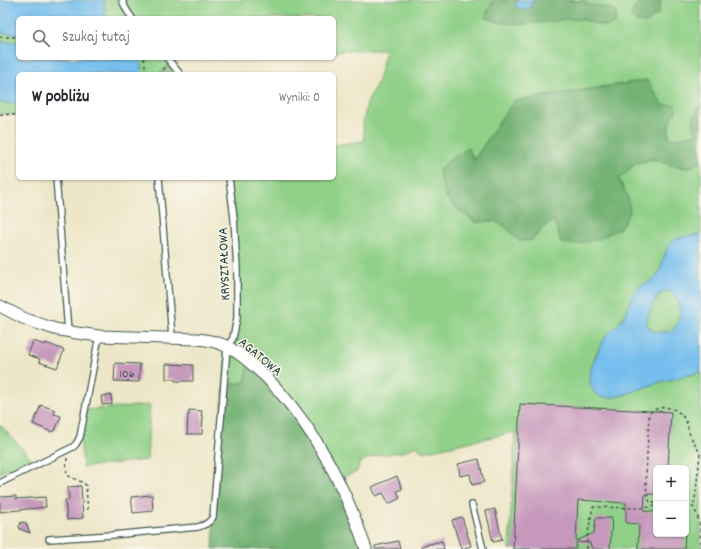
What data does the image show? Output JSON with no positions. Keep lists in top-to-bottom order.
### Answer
{
  "streets": {
    "street": ["AGATOWA"],
    "lane": ["KRYSZTAŁOWA"]
  },
  "crossings": [
    ["KRYSZTAŁOWA", "AGATOWA"]
  ],
  "house_numbers": ["106"],
  "page": {
    "search": "Szukaj tutaj",
    "heading": ["W pobliżu", "Wyniki: 0"],
    "map_buttons": ["+", "−"]
  }
}
